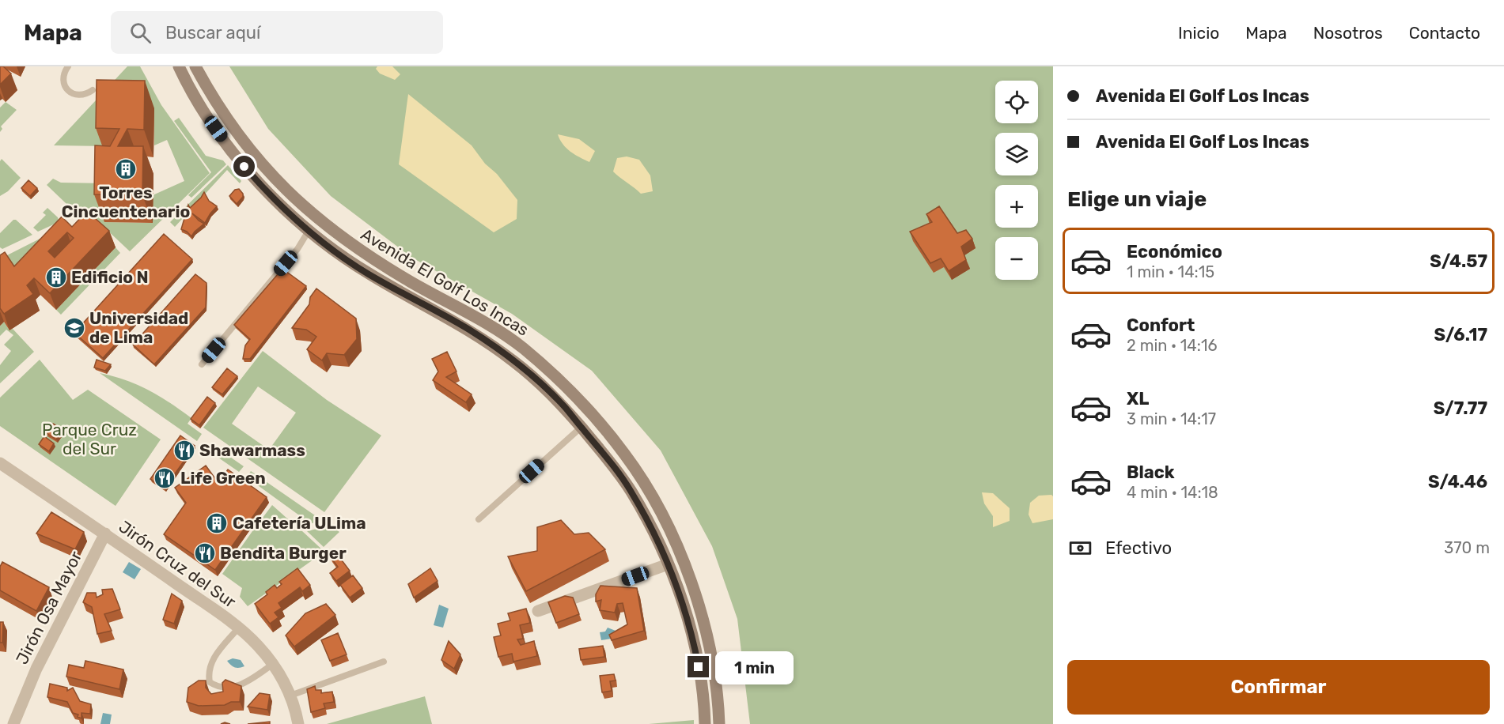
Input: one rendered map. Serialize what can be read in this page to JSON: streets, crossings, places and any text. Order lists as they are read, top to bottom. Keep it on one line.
{"streets":{"street":["Avenida El Golf Los Incas","Jirón Cruz del Sur","Jirón Osa Mayor"]},"crossings":[["Jirón Cruz del Sur","Jirón Osa Mayor"]],"parks":["Parque Cruz del Sur"],"places":{"building":["Torres Cincuentenario","Edificio N","Cafetería ULima"],"school or university":["Universidad de Lima"],"restaurant":["Shawarmass","Life Green","Bendita Burger"]},"page":{"header":"Mapa","search":"Buscar aquí","nav":["Inicio","Mapa","Nosotros","Contacto"],"banner":["Avenida El Golf Los Incas","Avenida El Golf Los Incas"],"map_buttons":["+","−"],"heading":"Elige un viaje","list":[{"name":"Económico","note":"1 min · 14:15","value":"S/4.57"},{"name":"Confort","note":"2 min · 14:16","value":"S/6.17"},{"name":"XL","note":"3 min · 14:17","value":"S/7.77"},{"name":"Black","note":"4 min · 14:18","value":"S/4.46"}],"pay":["Efectivo","370 m"],"buttons":"Confirmar","bubble":"1 min"}}
